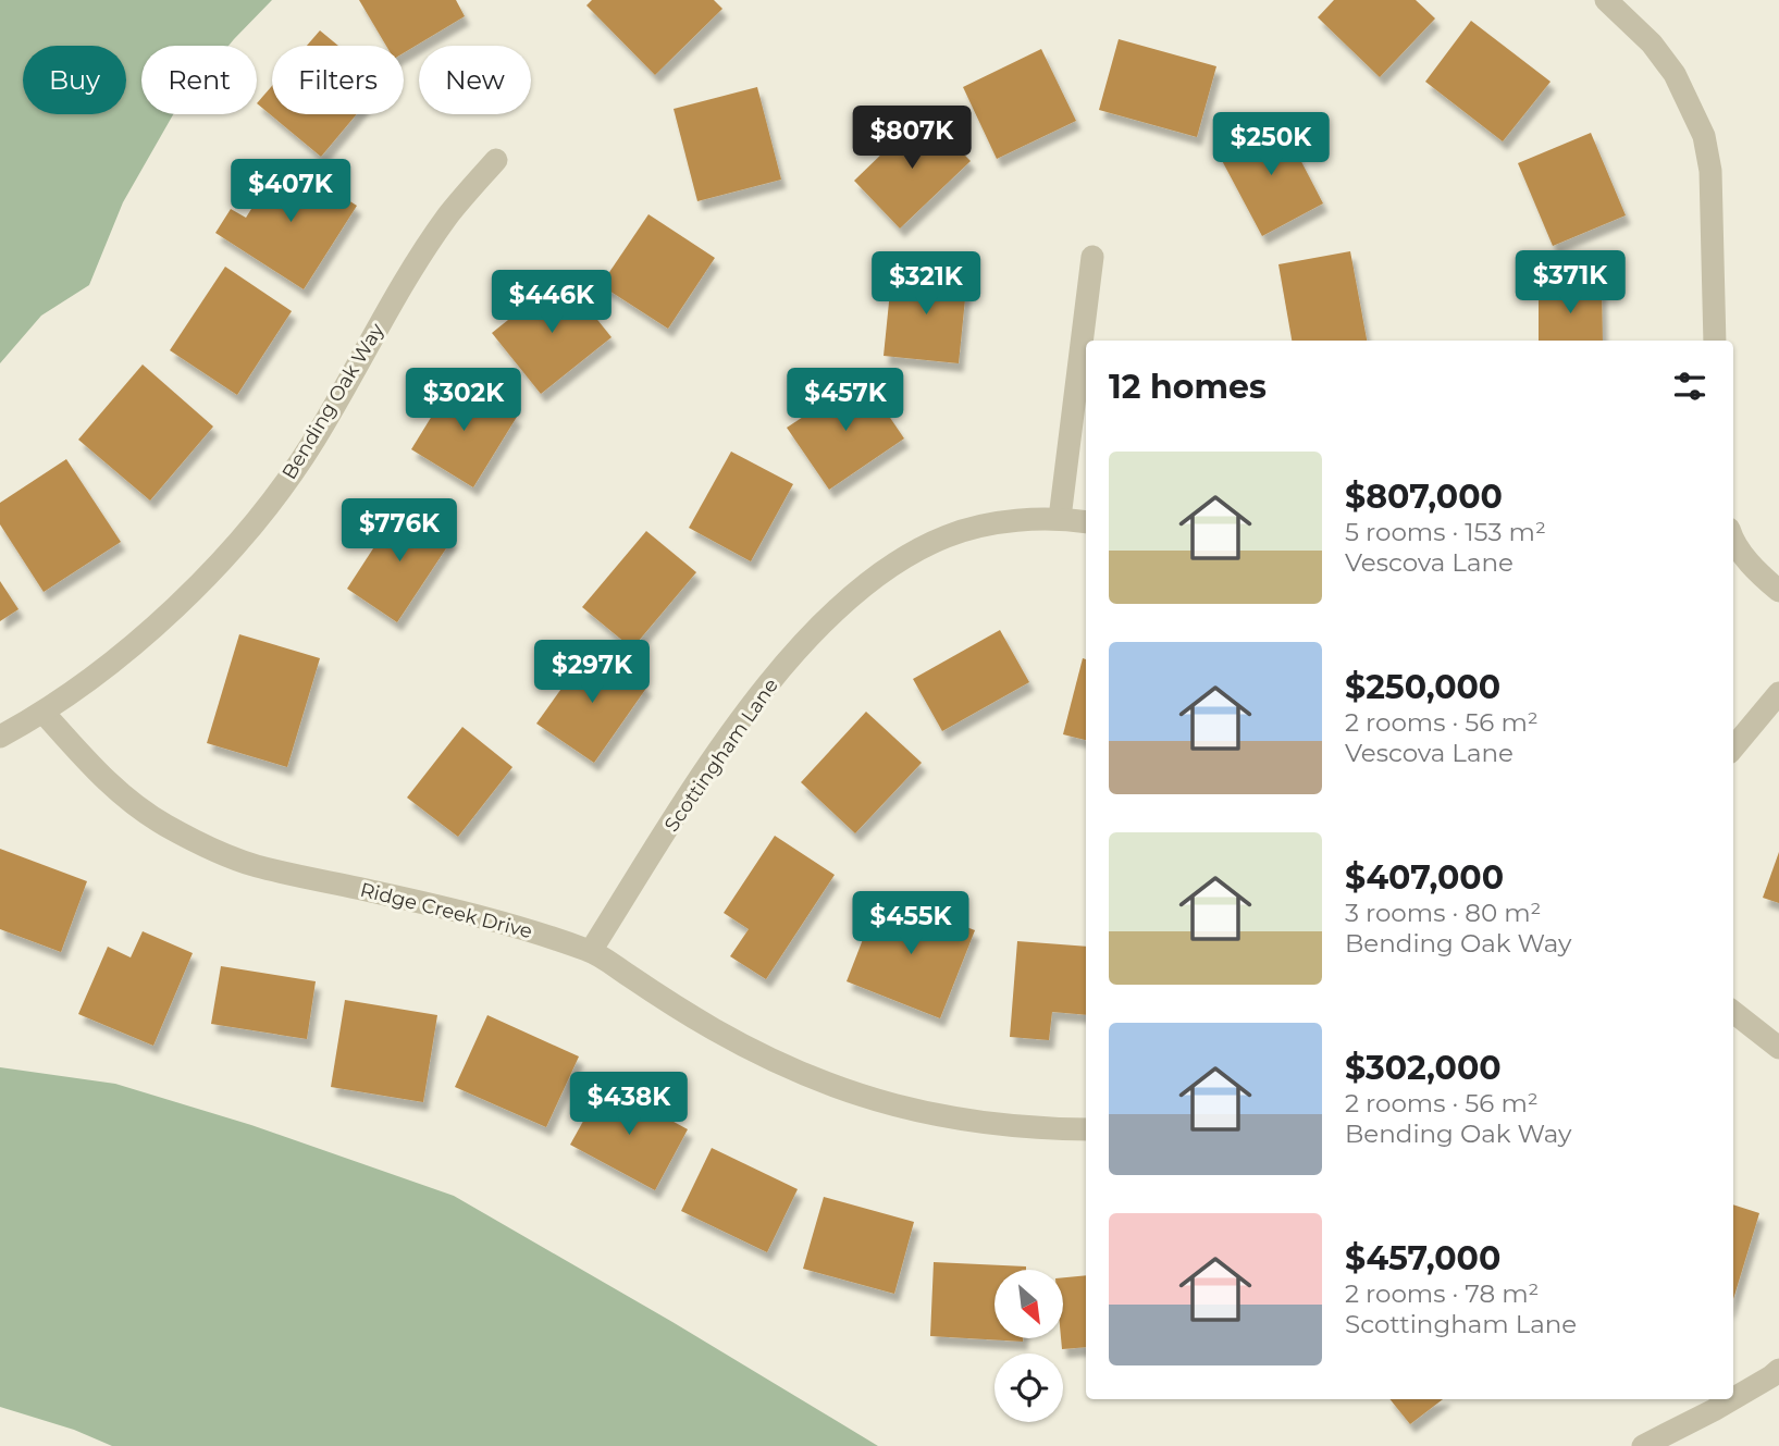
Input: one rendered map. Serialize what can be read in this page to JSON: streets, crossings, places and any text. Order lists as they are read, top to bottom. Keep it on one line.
{"streets":{"street":["Bending Oak Way","Scottingham Lane","Ridge Creek Drive"]},"crossings":[["Bending Oak Way","Ridge Creek Drive"],["Scottingham Lane","Ridge Creek Drive"]],"north":"bottom right","page":{"chip":["Buy","Rent","Filters","New"],"price":["$807K","$250K","$407K","$371K","$321K","$446K","$302K","$457K","$776K","$297K","$455K","$438K"],"heading":"12 homes","list":[{"name":"$807,000","note":"5 rooms · 153 m² · Vescova Lane"},{"name":"$250,000","note":"2 rooms · 56 m² · Vescova Lane"},{"name":"$407,000","note":"3 rooms · 80 m² · Bending Oak Way"},{"name":"$302,000","note":"2 rooms · 56 m² · Bending Oak Way"},{"name":"$457,000","note":"2 rooms · 78 m² · Scottingham Lane"}]}}
